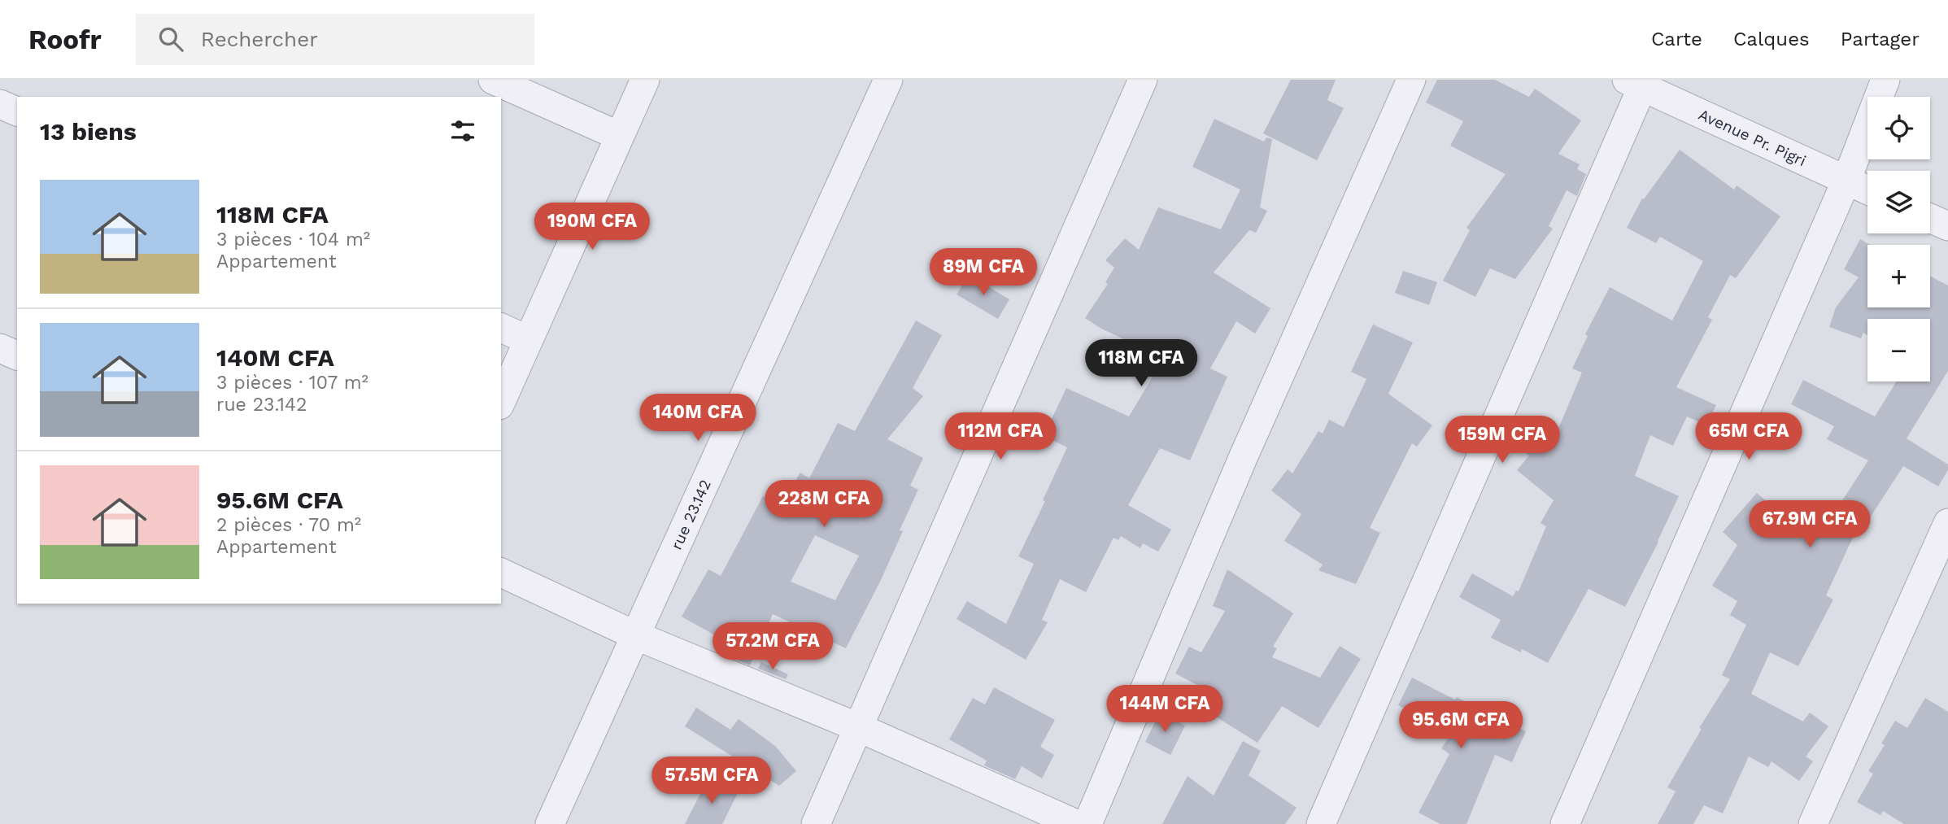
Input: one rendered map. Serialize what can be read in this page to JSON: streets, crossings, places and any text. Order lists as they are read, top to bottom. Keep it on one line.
{"streets":{"street":["Avenue Pr. Pigri","rue 23.142"]},"page":{"header":"Roofr","search":"Rechercher","nav":["Carte","Calques","Partager"],"map_buttons":["+","−"],"heading":"13 biens","list":[{"name":"118M CFA","note":"3 pièces · 104 m² · Appartement"},{"name":"140M CFA","note":"3 pièces · 107 m² · rue 23.142"},{"name":"95.6M CFA","note":"2 pièces · 70 m² · Appartement"}],"price":["190M CFA","89M CFA","118M CFA","140M CFA","112M CFA","65M CFA","159M CFA","228M CFA","67.9M CFA","57.2M CFA","144M CFA","95.6M CFA","57.5M CFA"]}}
